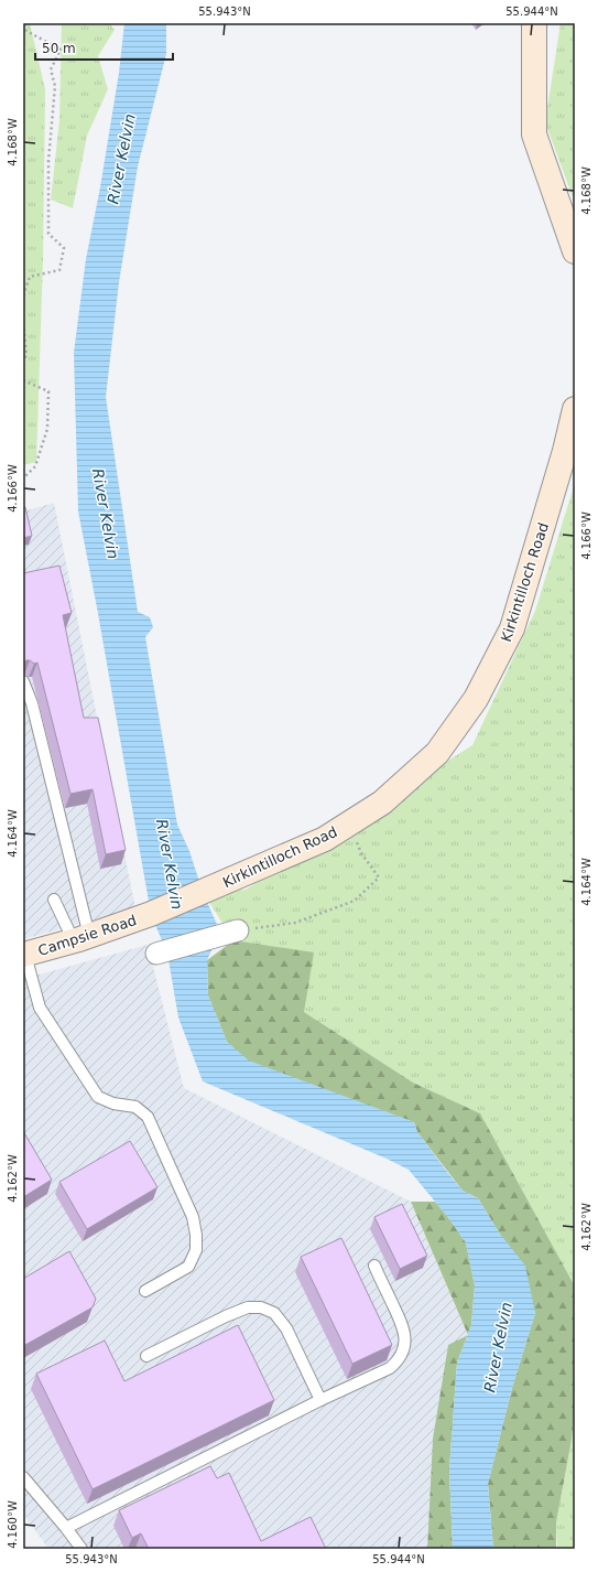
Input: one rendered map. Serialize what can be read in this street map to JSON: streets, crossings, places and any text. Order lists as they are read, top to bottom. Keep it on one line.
{"streets":{"street":["Kirkintilloch Road","Campsie Road"]},"crossings":[["Kirkintilloch Road","Campsie Road"]],"water":["River Kelvin"],"scale_bar":"50 m","coordinates":["55.943°N","55.944°N","4.168°W","4.166°W","4.164°W","4.162°W","4.160°W"]}
